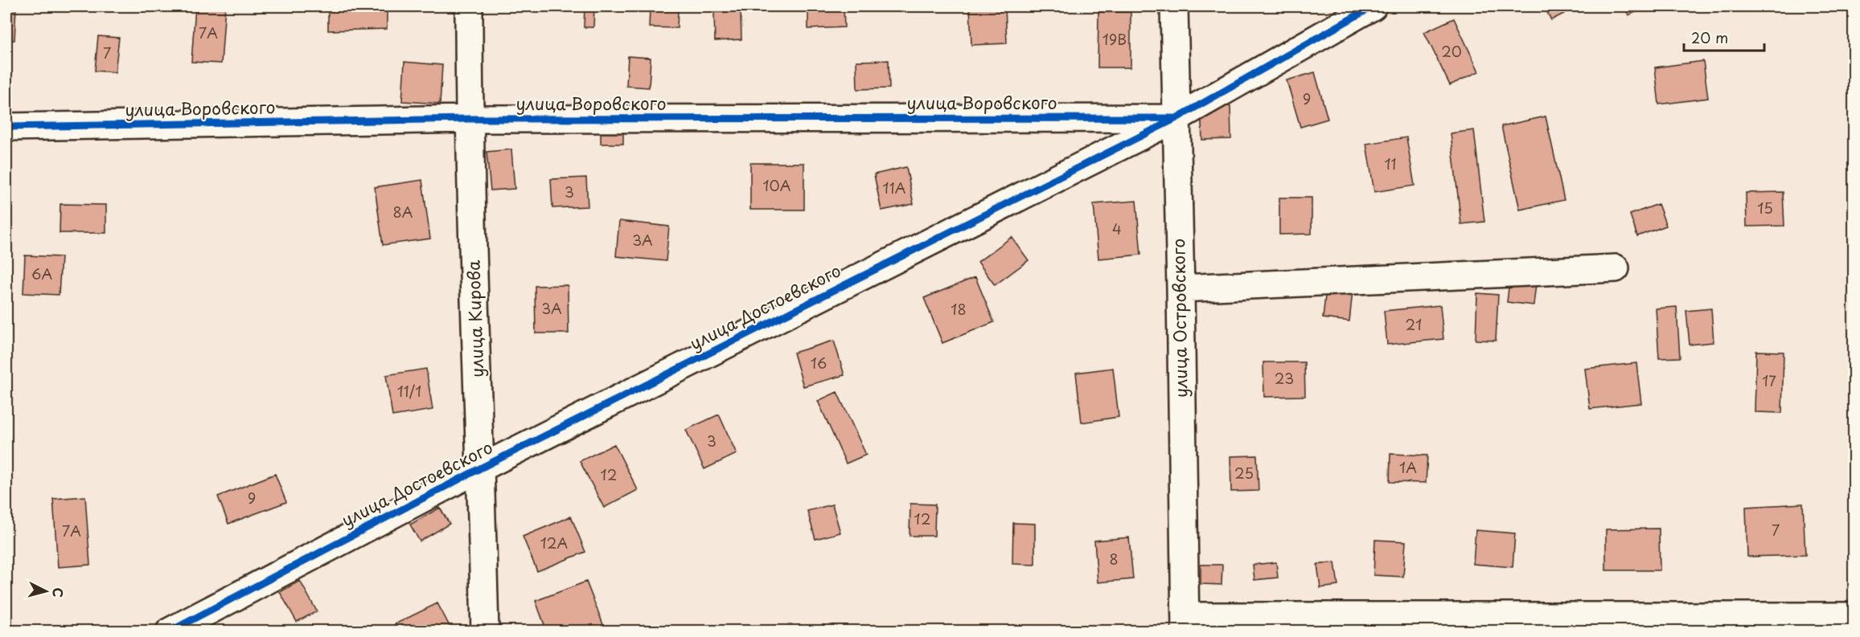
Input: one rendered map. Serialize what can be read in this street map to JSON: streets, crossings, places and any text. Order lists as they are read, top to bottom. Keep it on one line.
{"streets":{"street":["улица Воровского","улица Достоевского","улица Островского","улица Кирова"]},"crossings":[["улица Воровского","улица Достоевского"],["улица Воровского","улица Островского"],["улица Воровского","улица Кирова"],["улица Достоевского","улица Островского"],["улица Достоевского","улица Кирова"]],"house_numbers":["7А","19В","20","7","9","11","10А","11А","3","15","8А","4","3А","6А","3А","18","21","16","23","17","11/1","3","1А","25","12","9","12","7","7А","12А","8"],"scale_bar":"20 m","north":"right"}
